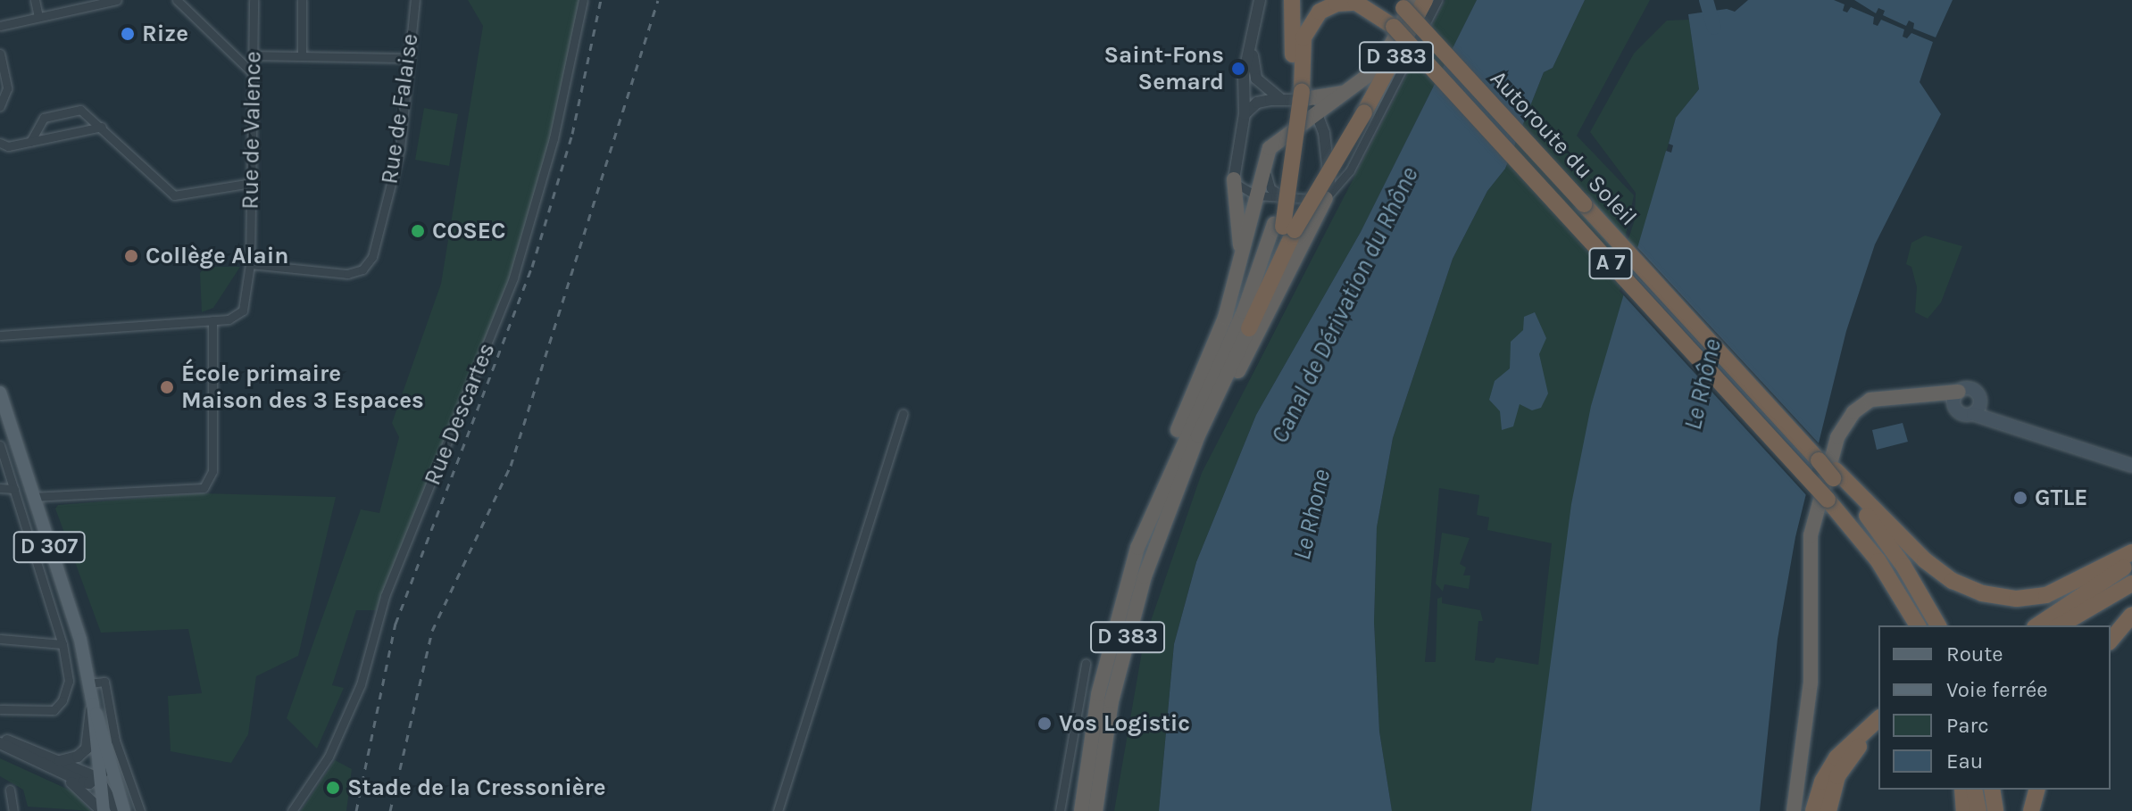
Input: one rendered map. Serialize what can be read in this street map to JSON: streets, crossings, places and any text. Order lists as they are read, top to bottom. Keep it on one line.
{"streets":{"highway":["D 383","Autoroute du Soleil","A 7"],"main road":["D 307"],"street":["Rue de Falaise","Rue de Valence","Rue Descartes"]},"crossings":[["Rue de Falaise","Rue de Valence"]],"water":["Canal de Dérivation du Rhône","Le Rhône","Le Rhone"],"places":["Rize","Saint-Fons Semard","COSEC","Collège Alain","École primaire Maison des 3 Espaces","GTLE","Vos Logistic","Stade de la Cressonière"],"legend":["Route","Voie ferrée","Parc","Eau"]}
